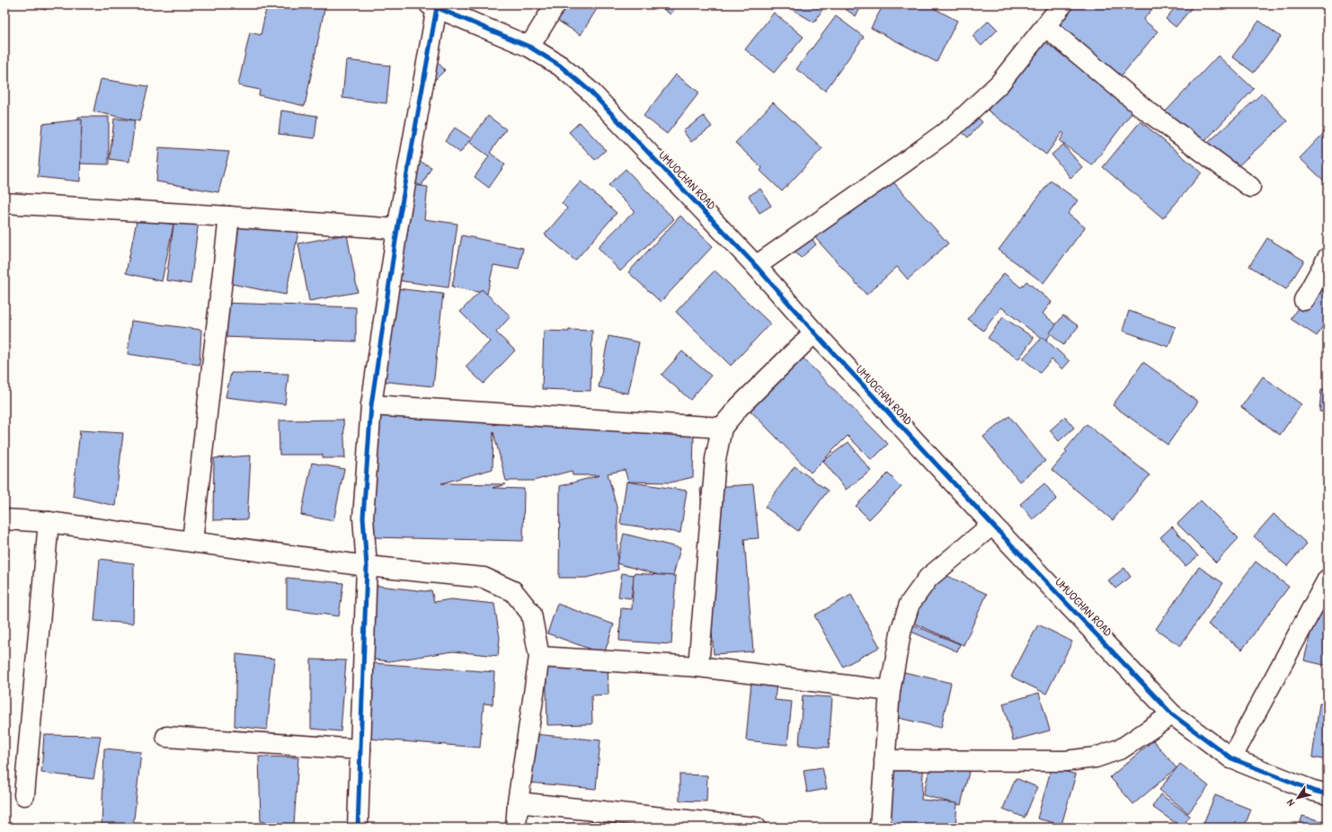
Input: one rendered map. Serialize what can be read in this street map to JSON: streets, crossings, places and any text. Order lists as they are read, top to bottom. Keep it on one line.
{"streets":{"street":["UMUOCHAN ROAD"]},"north":"bottom left"}
